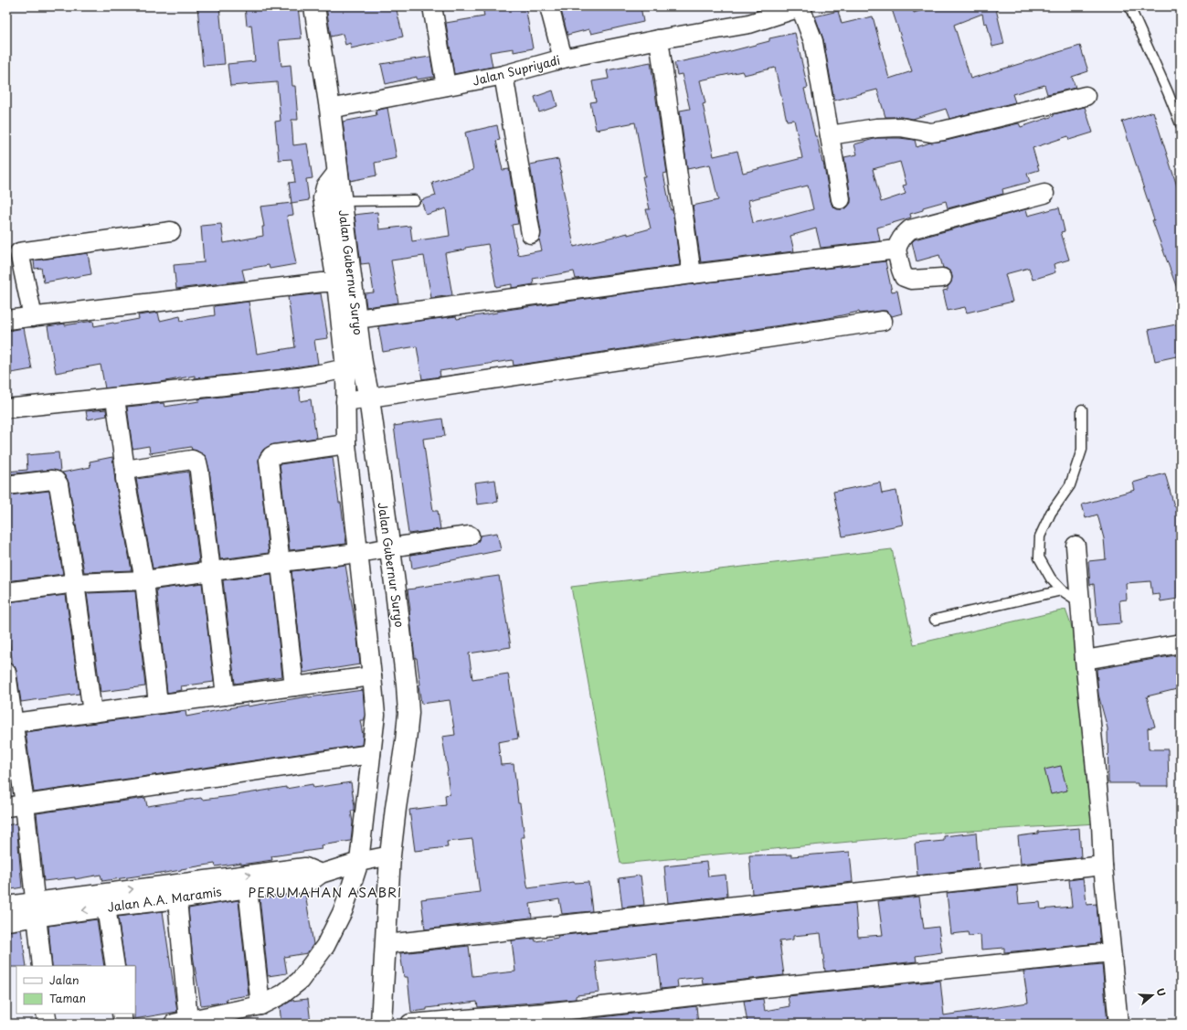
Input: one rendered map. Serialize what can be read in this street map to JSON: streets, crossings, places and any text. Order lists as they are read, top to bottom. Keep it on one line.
{"streets":{"main road":["Jalan Gubernur Suryo"],"street":["Jalan Supriyadi","Jalan A.A. Maramis"]},"crossings":[["Jalan Supriyadi","Jalan Gubernur Suryo"],["Jalan Gubernur Suryo","Jalan A.A. Maramis"]],"districts":["PERUMAHAN ASABRI"],"legend":["Jalan","Taman"],"north":"right"}
